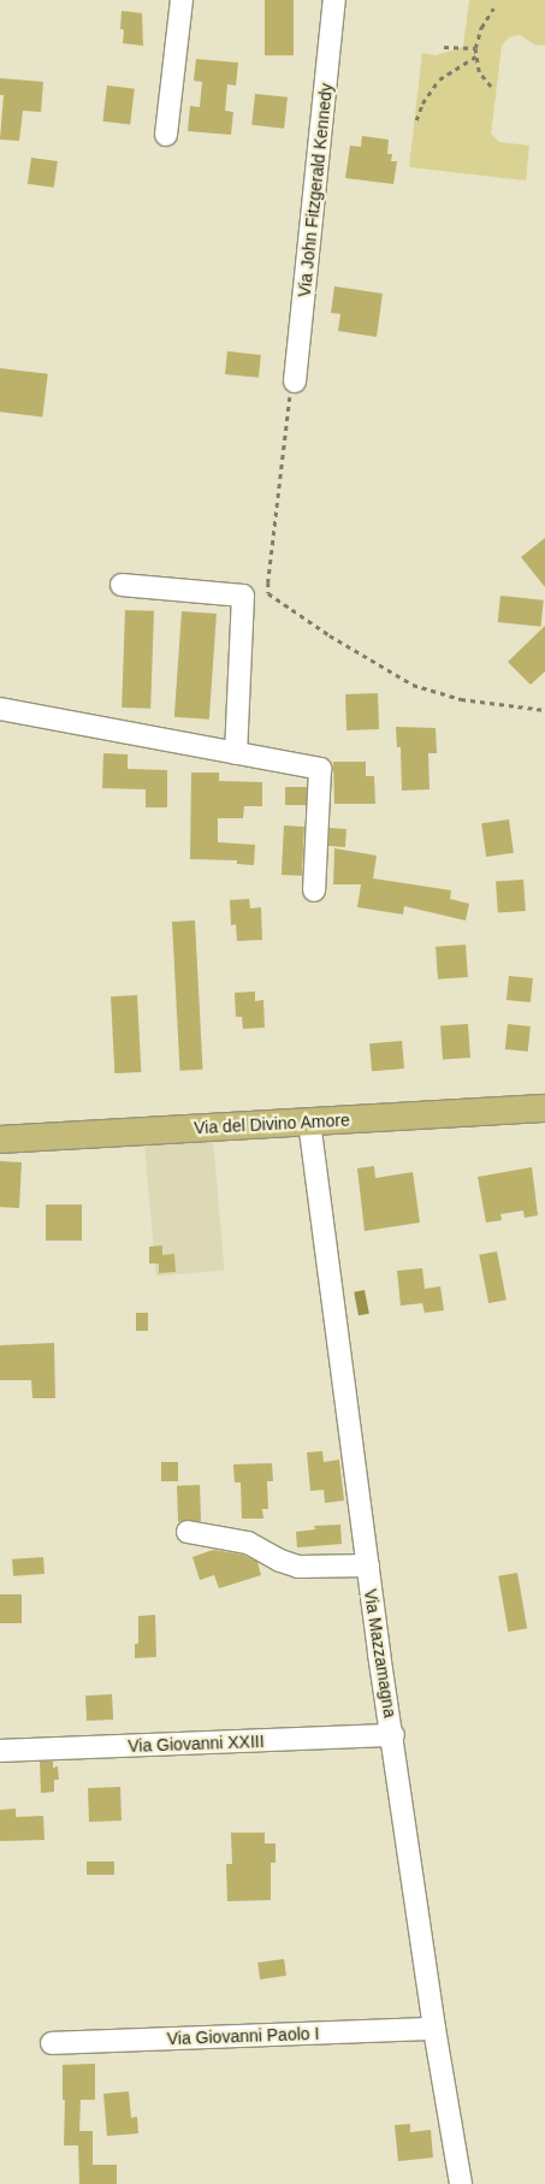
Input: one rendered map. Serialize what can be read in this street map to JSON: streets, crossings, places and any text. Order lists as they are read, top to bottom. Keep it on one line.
{"streets":{"main road":["Via del Divino Amore"],"street":["Via John Fitzgerald Kennedy","Via Mazzamagna","Via Giovanni XXIII","Via Giovanni Paolo I"]},"crossings":[["Via del Divino Amore","Via Mazzamagna"],["Via Mazzamagna","Via Giovanni XXIII"],["Via Mazzamagna","Via Giovanni Paolo I"]]}
